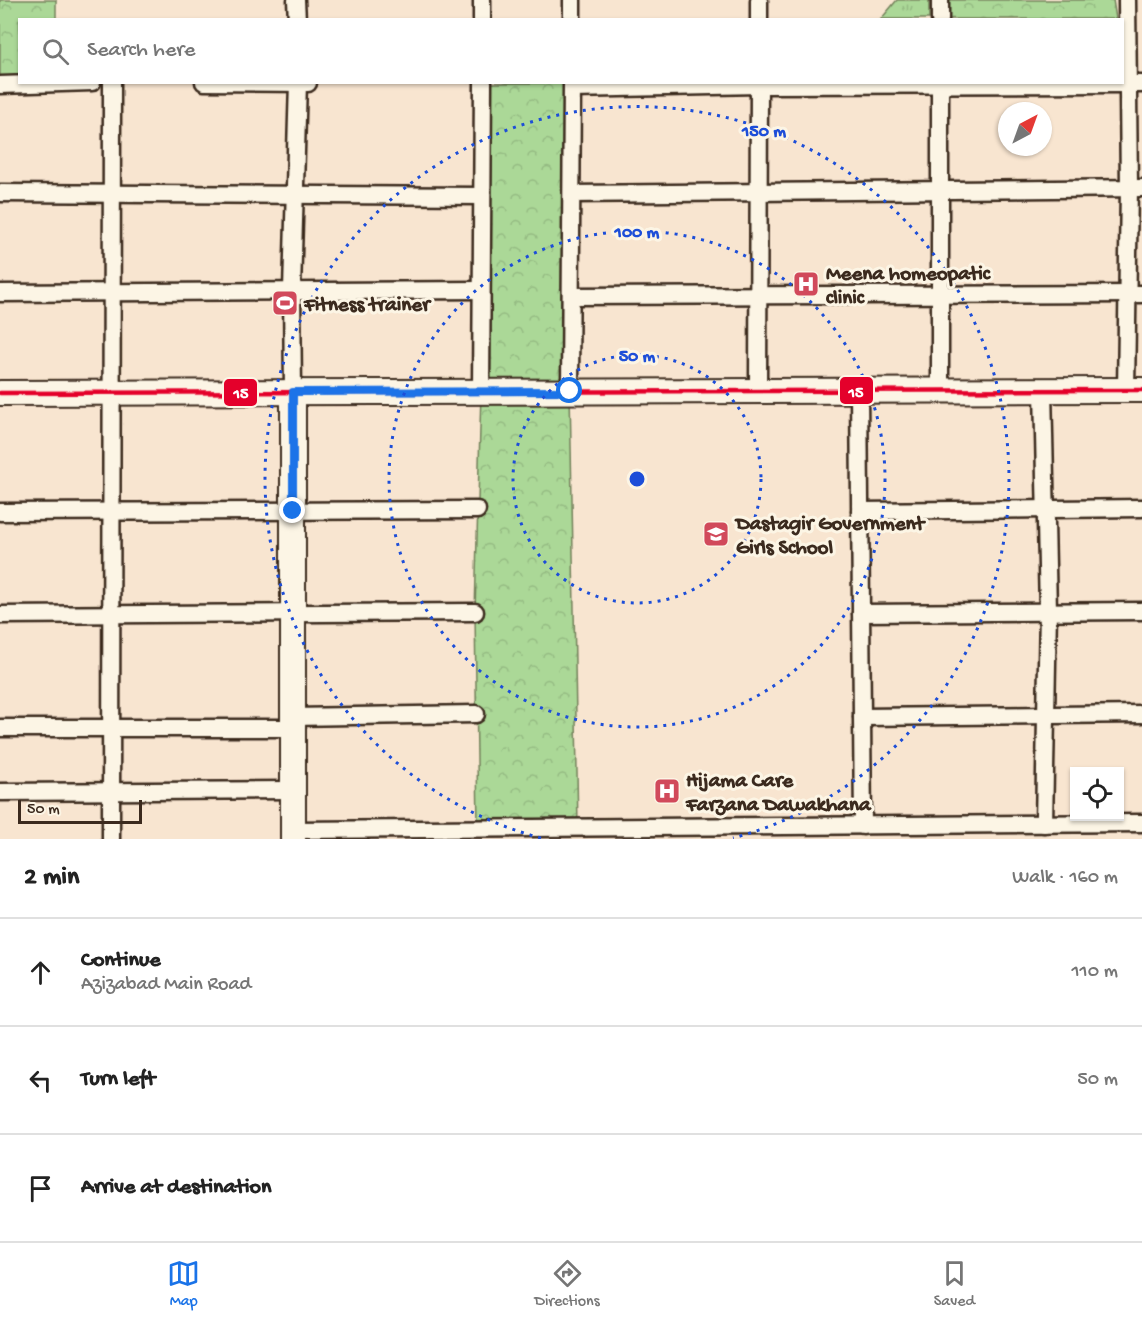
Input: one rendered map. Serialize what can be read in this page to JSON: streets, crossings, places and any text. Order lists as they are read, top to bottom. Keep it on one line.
{"places":{"hospital":["Meena homeopatic clinic","Hijama Care Farzana Dawakhana"],"sports":["Fitness trainer"],"school or university":["Dastagir Government Girls School"]},"lines":["transit line 15"],"scale_bar":"50 m","north":"top right","page":{"search":"Search here","scale":"50 m","heading":["2 min","Walk · 160 m"],"list":[["Continue","Azizabad Main Road","110 m"],["Turn left","50 m"],"Arrive at destination"],"nav":["Map","Directions","Saved"]},"rings":["150 m","100 m","50 m"]}
